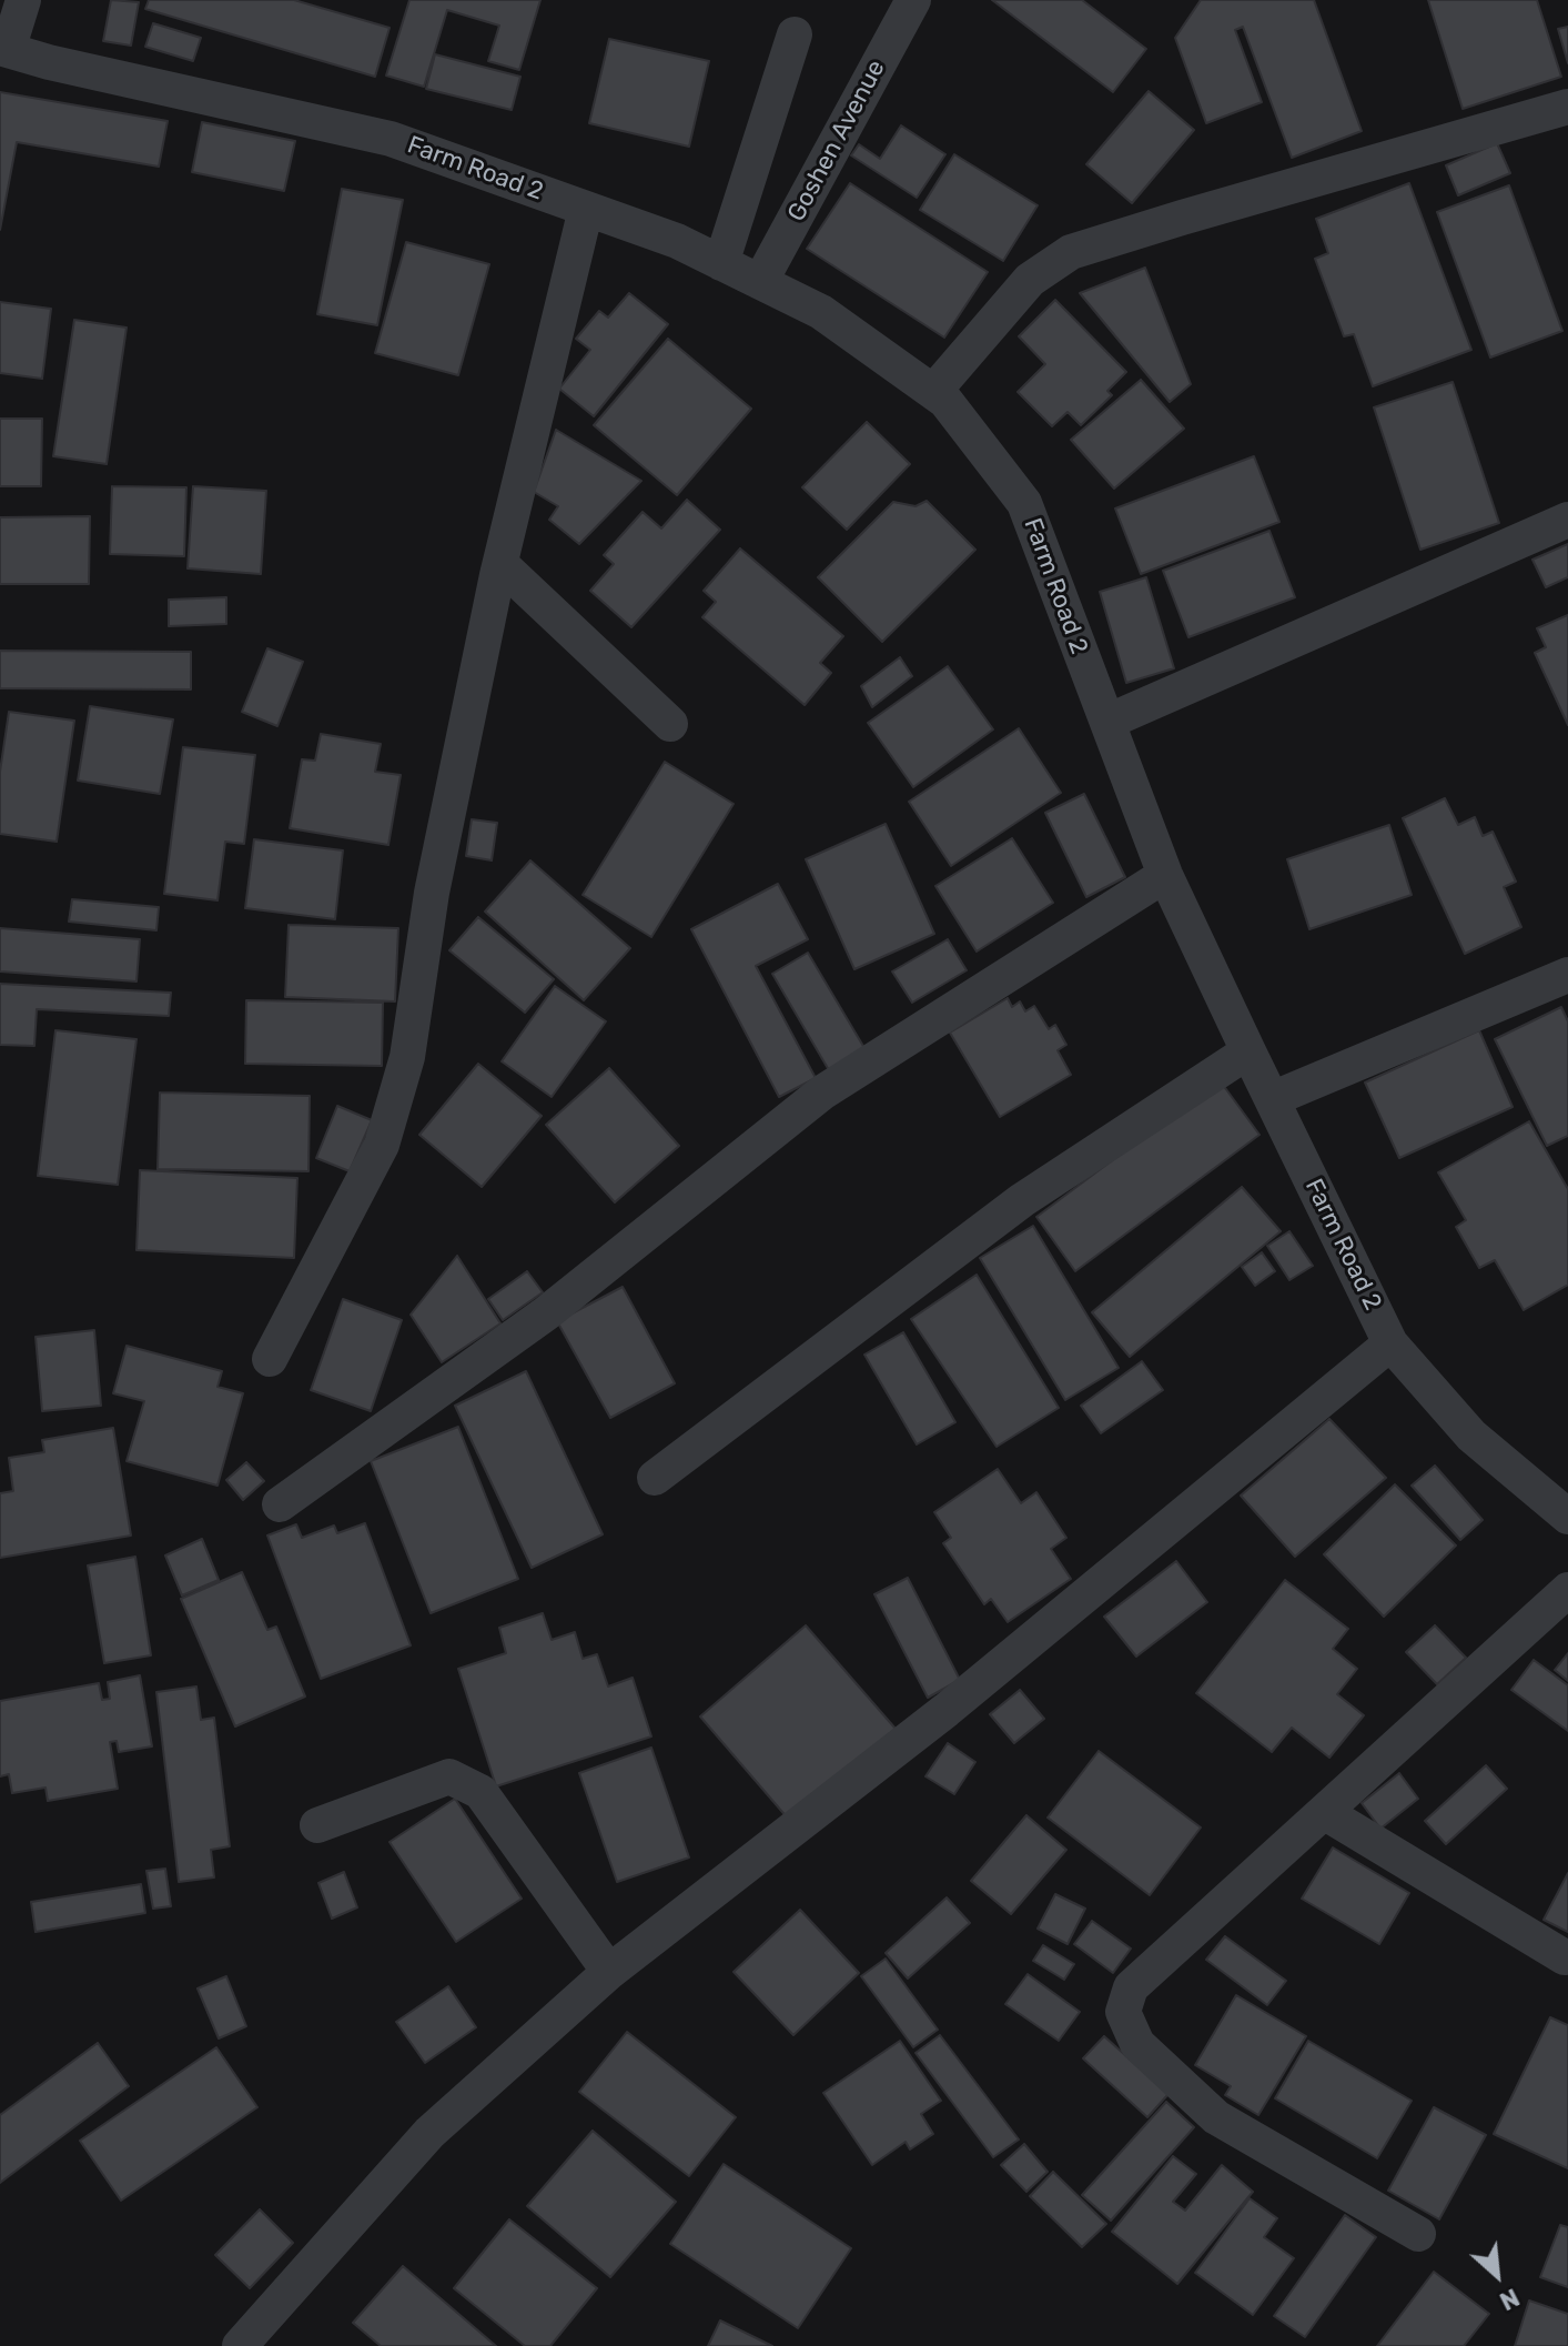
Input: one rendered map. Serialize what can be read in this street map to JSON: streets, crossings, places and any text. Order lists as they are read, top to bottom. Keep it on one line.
{"streets":{"street":["Goshen Avenue","Farm Road 2"]},"crossings":[["Goshen Avenue","Farm Road 2"]],"north":"bottom right"}
